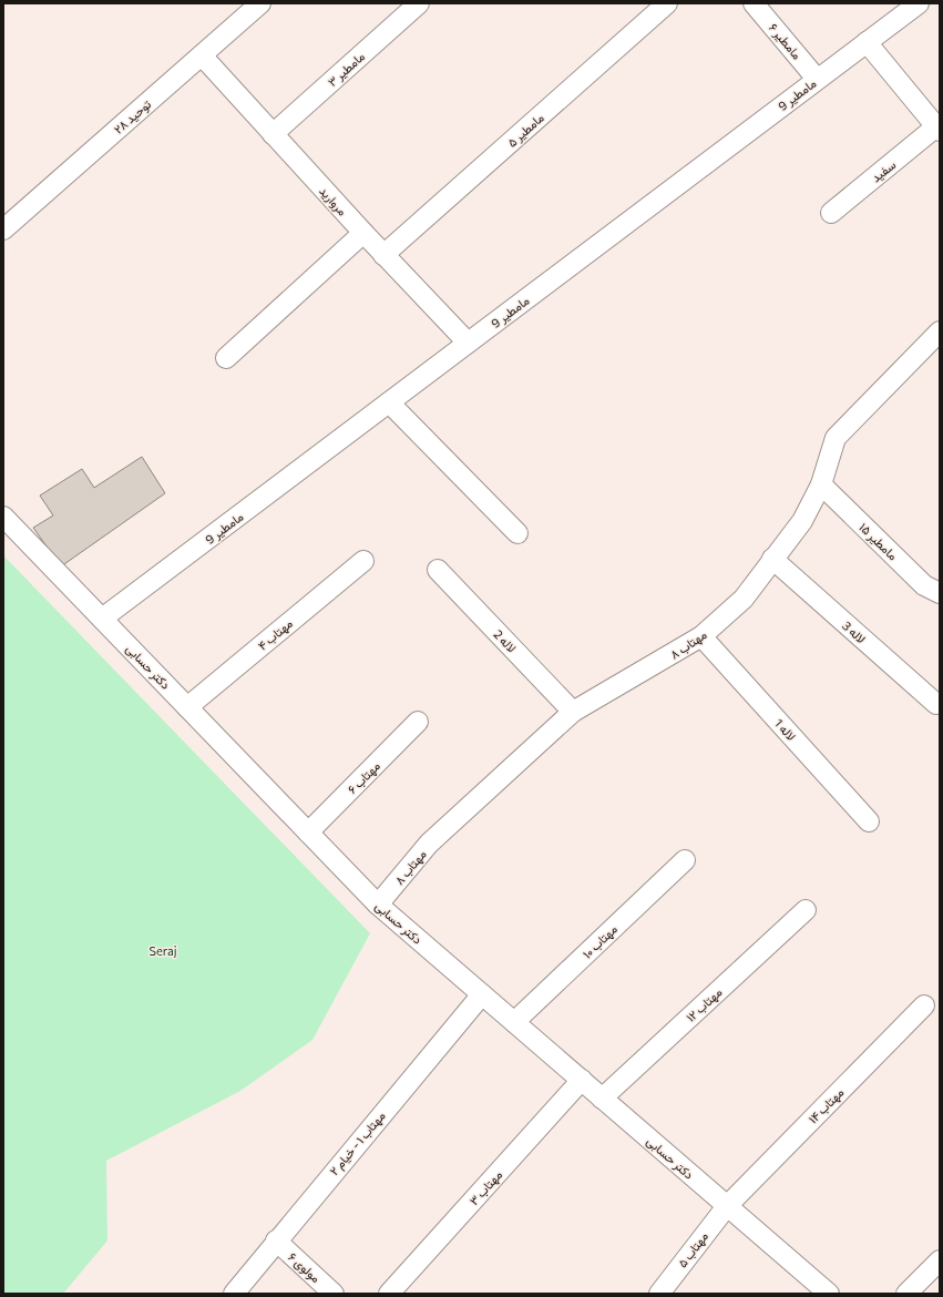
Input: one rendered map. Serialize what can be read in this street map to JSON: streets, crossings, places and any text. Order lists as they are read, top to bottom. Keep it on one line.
{"streets":{"street":["مامطیر ۶","مامطیر ۳","مامطیر 9","توحید ۲۸","مامطیر ۵","سفید","مروارید","مامطیر ۱۵","لاله 3","مهتاب ۴","لاله 2","مهتاب ۸","دکتر حسابی","لاله 1","مهتاب ۶","مهتاب ۱۰","مهتاب ۱۲","مهتاب ۱۴","مهتاب ۱ - خیام ۲","مهتاب ۳","مهتاب ۵","مولوی ۶"]},"crossings":[["مامطیر ۶","مامطیر 9"],["مامطیر ۳","مروارید"],["مامطیر 9","مروارید"],["مامطیر 9","دکتر حسابی"],["توحید ۲۸","مروارید"],["مامطیر ۵","مروارید"],["مامطیر ۱۵","مهتاب ۸"],["لاله 3","مهتاب ۸"],["مهتاب ۴","دکتر حسابی"],["لاله 2","مهتاب ۸"],["مهتاب ۸","دکتر حسابی"],["مهتاب ۸","لاله 1"],["دکتر حسابی","مهتاب ۶"],["دکتر حسابی","مهتاب ۱۰"],["دکتر حسابی","مهتاب ۱۲"],["دکتر حسابی","مهتاب ۱۴"],["دکتر حسابی","مهتاب ۱ - خیام ۲"],["دکتر حسابی","مهتاب ۳"],["دکتر حسابی","مهتاب ۵"],["مهتاب ۱۴","مهتاب ۵"],["مهتاب ۱ - خیام ۲","مولوی ۶"]],"parks":["Seraj"]}
